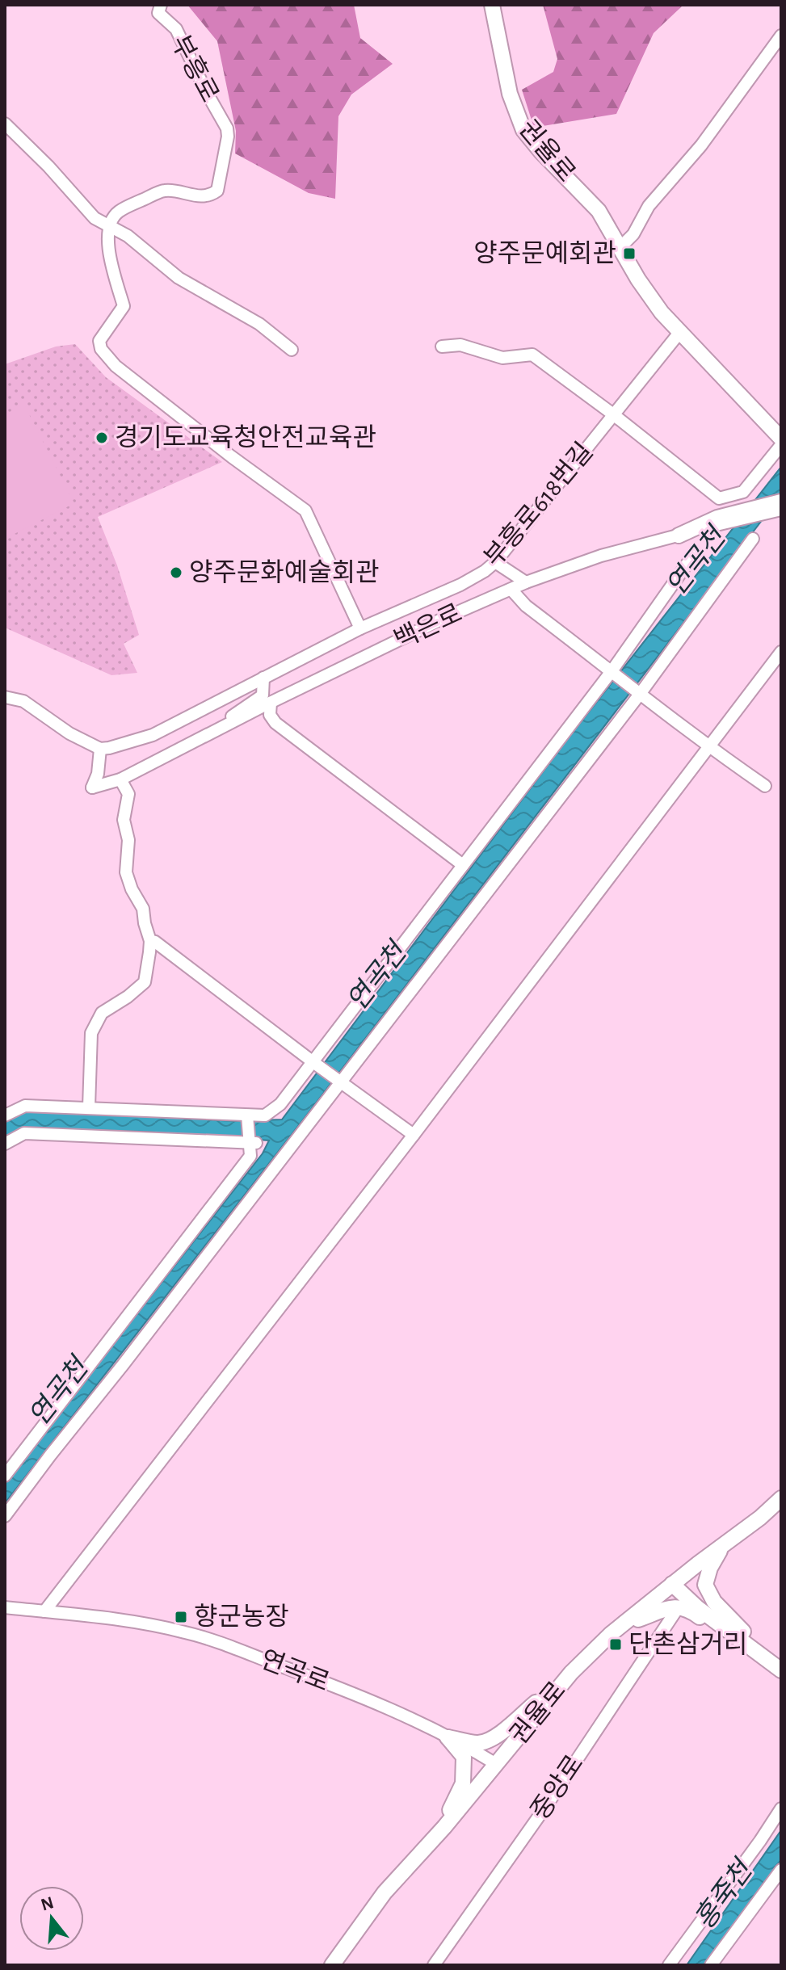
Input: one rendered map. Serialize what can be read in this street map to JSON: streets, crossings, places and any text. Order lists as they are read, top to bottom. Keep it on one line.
{"streets":{"main road":["권율로"],"street":["부흥로","부흥로618번길","백은로","연곡로","중앙로"]},"crossings":[["권율로","부흥로618번길"],["권율로","연곡로"],["부흥로618번길","백은로"]],"water":["연곡천","홍죽천"],"places":{"transit":["양주문예회관","향군농장","단촌삼거리"],"other":["경기도교육청안전교육관","양주문화예술회관"]},"north":"top"}
